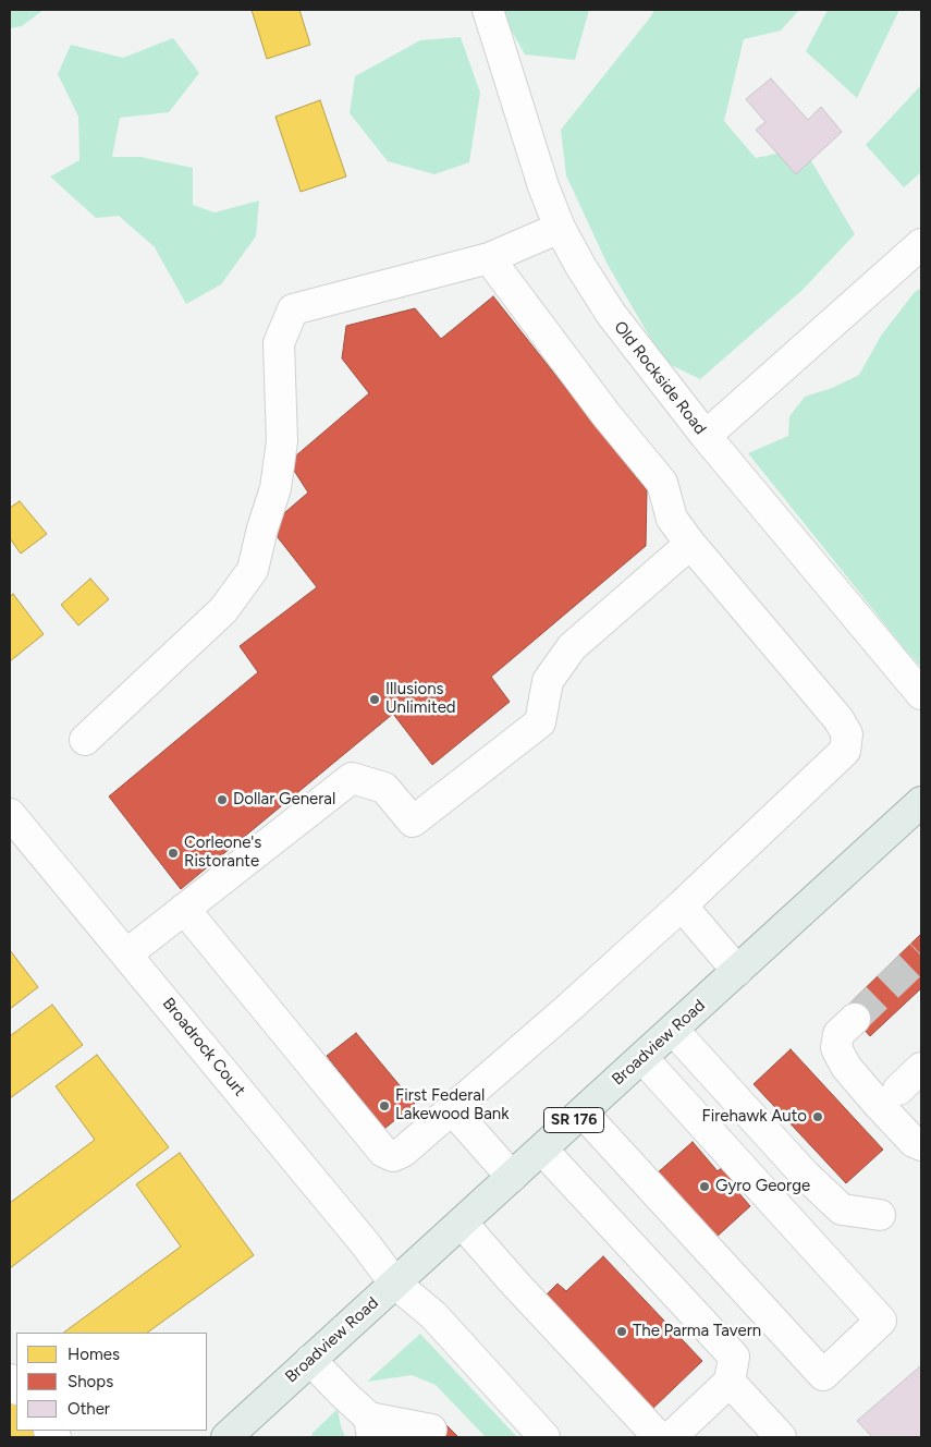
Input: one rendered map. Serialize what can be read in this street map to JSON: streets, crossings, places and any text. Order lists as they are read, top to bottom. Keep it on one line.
{"streets":{"main road":["Broadview Road","SR 176"],"street":["Old Rockside Road","Broadrock Court"]},"crossings":[["Broadview Road","Broadrock Court"]],"places":["Illusions Unlimited","Dollar General","Corleone's Ristorante","First Federal Lakewood Bank","Firehawk Auto","Gyro George","The Parma Tavern"],"legend":["Homes","Shops","Other"]}
